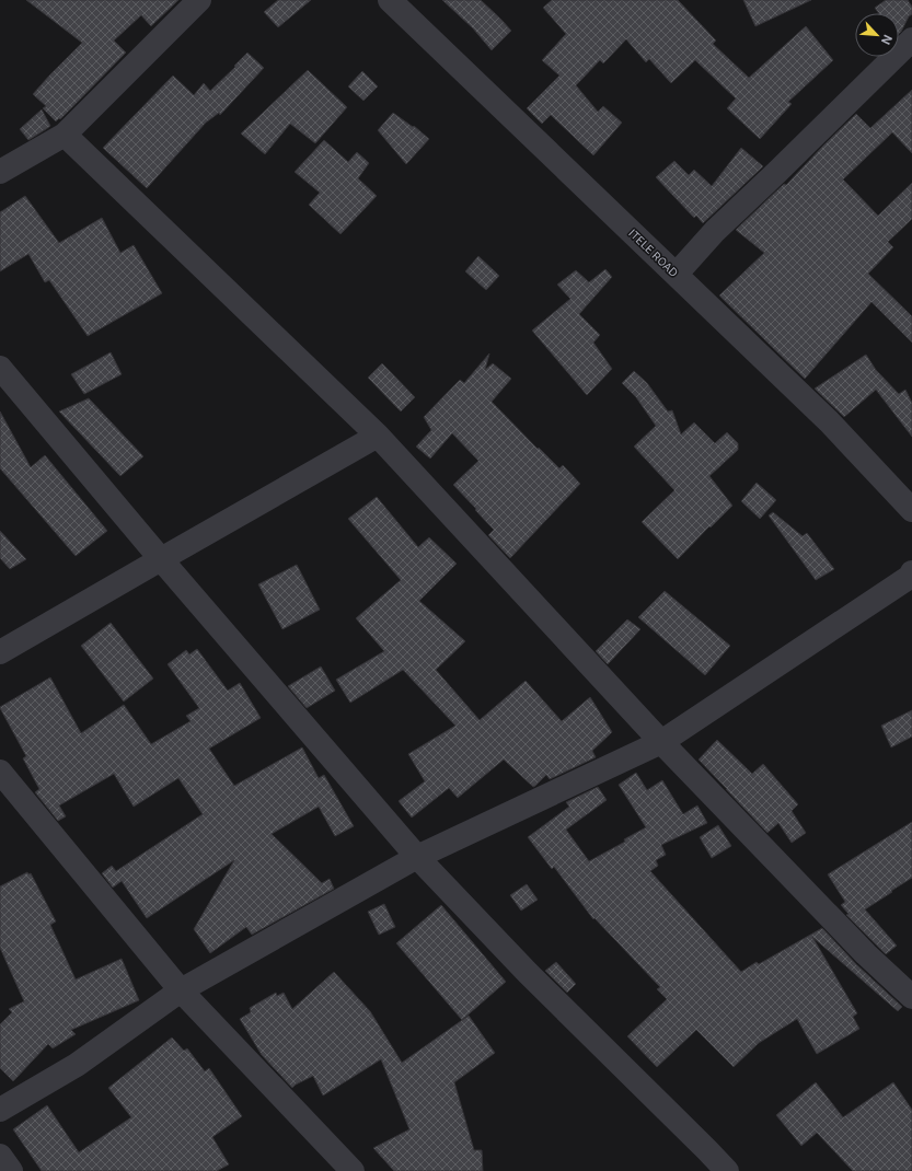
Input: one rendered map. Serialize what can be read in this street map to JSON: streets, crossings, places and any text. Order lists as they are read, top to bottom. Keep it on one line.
{"streets":{"street":["ITELE ROAD"]},"north":"bottom right"}
